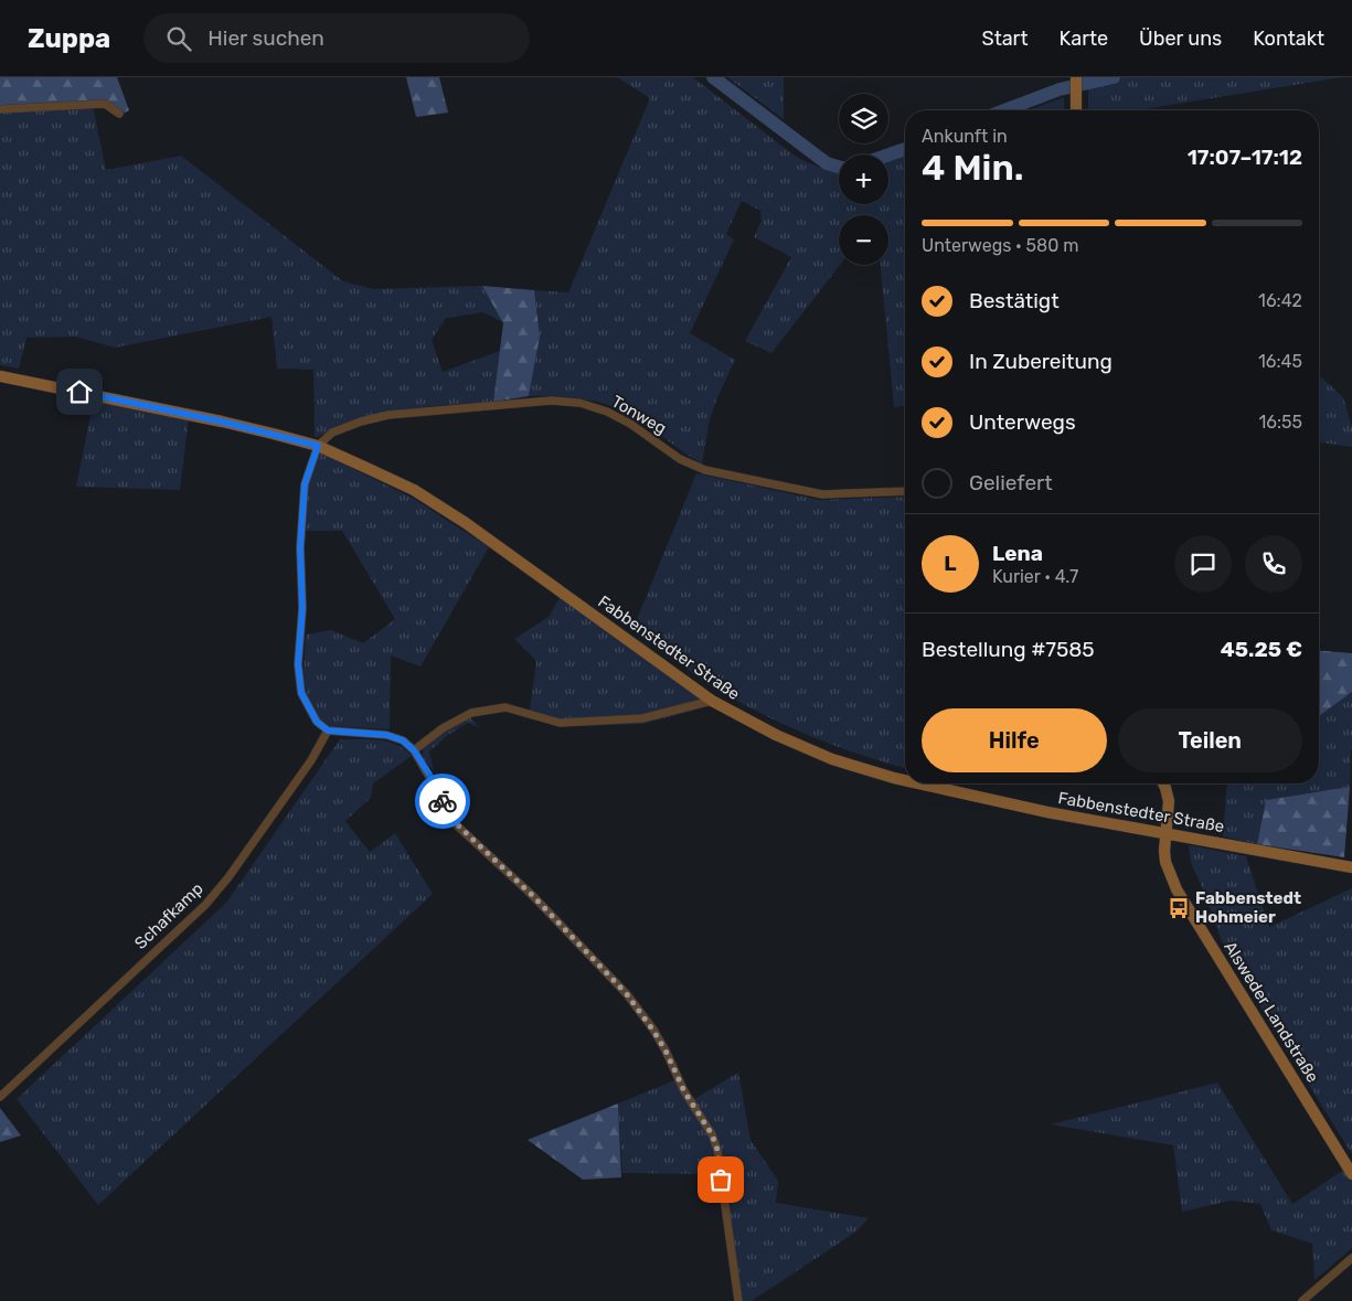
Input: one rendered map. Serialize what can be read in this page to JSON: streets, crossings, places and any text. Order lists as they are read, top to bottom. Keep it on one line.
{"streets":{"street":["Tonweg","Fabbenstedter Straße","Schafkamp","Alsweder Landstraße"]},"crossings":[["Tonweg","Fabbenstedter Straße"],["Fabbenstedter Straße","Alsweder Landstraße"]],"places":{"bus stop":["Fabbenstedt Hohmeier"]},"page":{"header":"Zuppa","search":"Hier suchen","nav":["Start","Karte","Über uns","Kontakt"],"map_buttons":["+","−"],"heading":["4 Min.","Ankunft in","17:07–17:12"],"panel":["Lena","Kurier · 4.7","Bestellung #7585","45.25 €"],"bar":"Unterwegs · 580 m","list":[["Bestätigt","16:42"],["In Zubereitung","16:45"],["Unterwegs","16:55"],"Geliefert"],"round":"L","buttons":["Hilfe","Teilen"]}}
